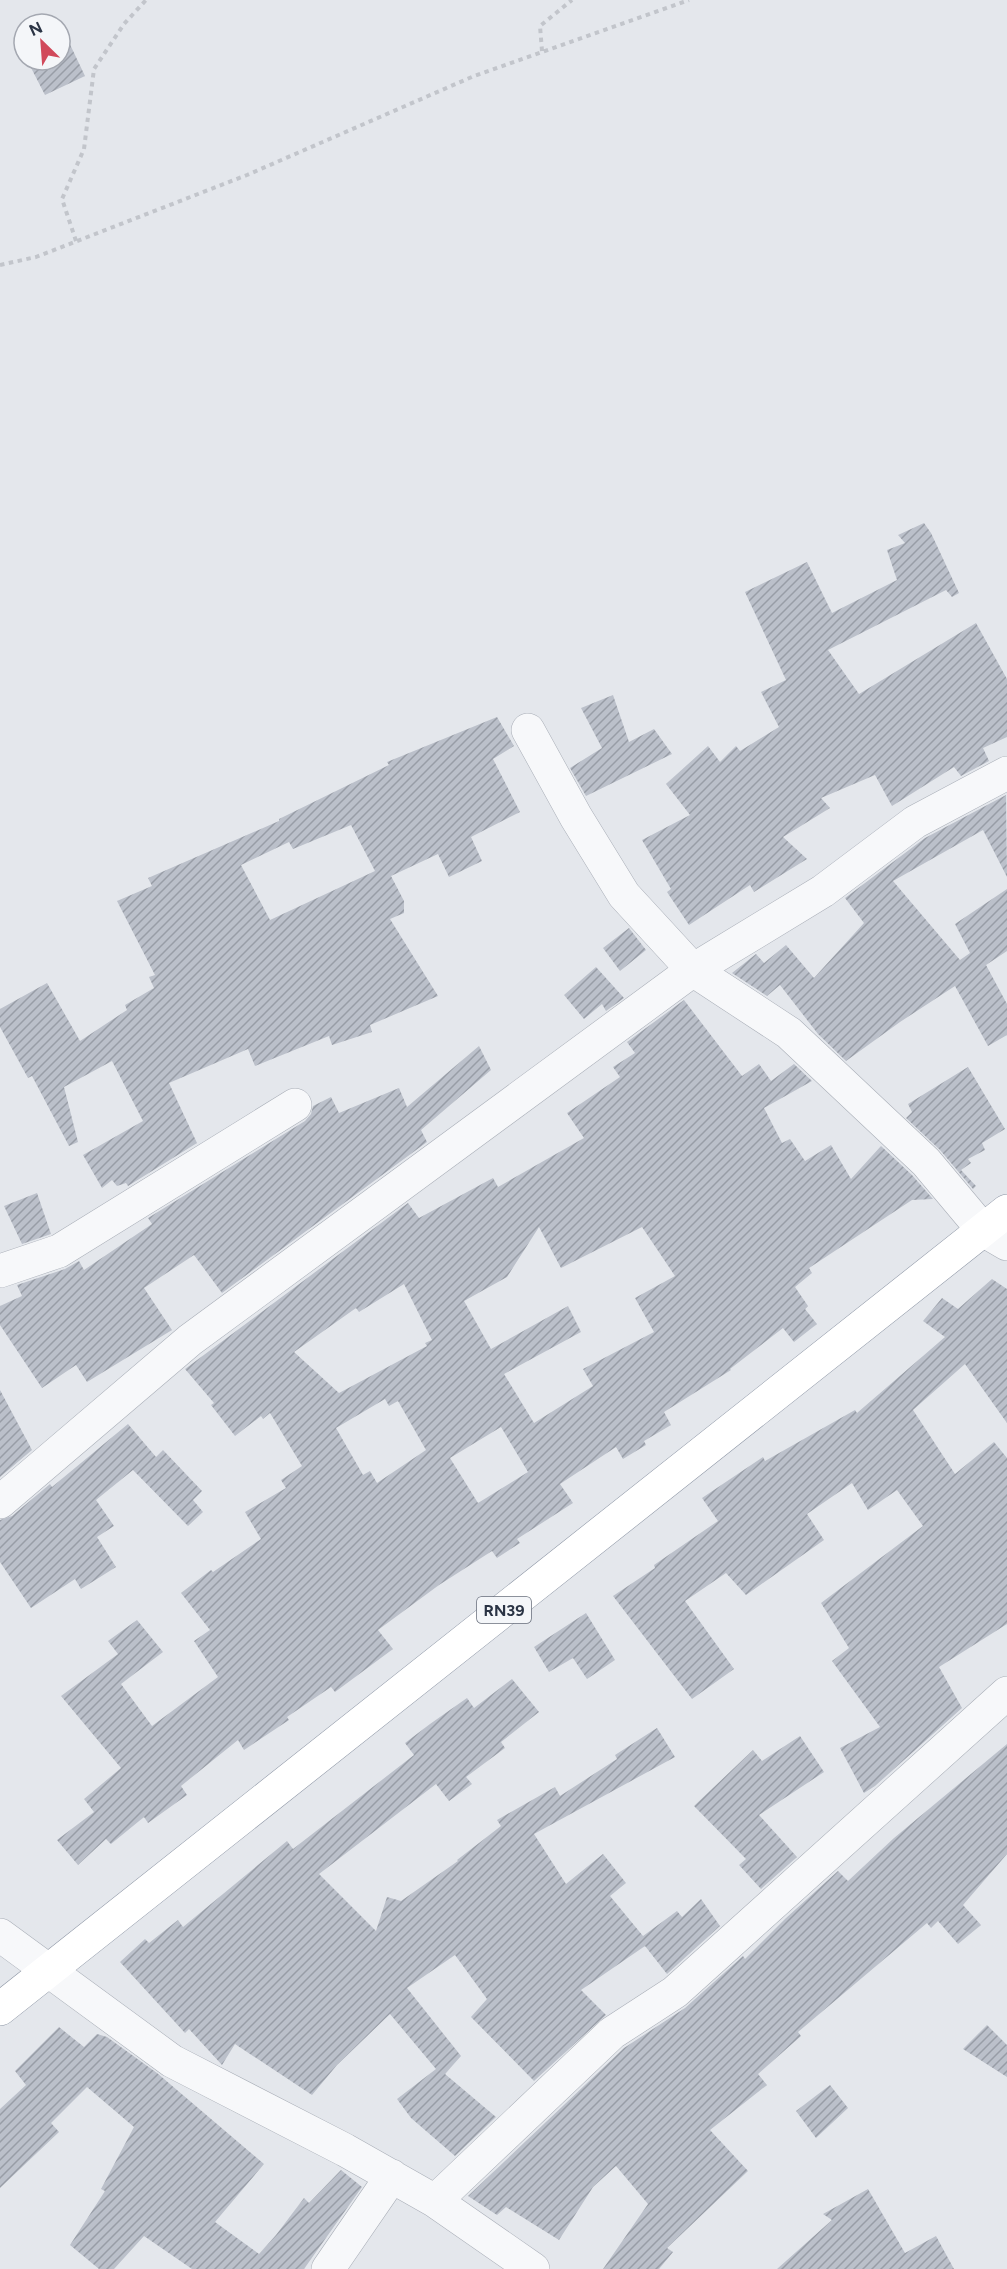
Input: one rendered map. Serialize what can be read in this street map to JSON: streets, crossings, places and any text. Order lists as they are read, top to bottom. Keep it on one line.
{"streets":{"highway":["RN39"]},"north":"top left"}
